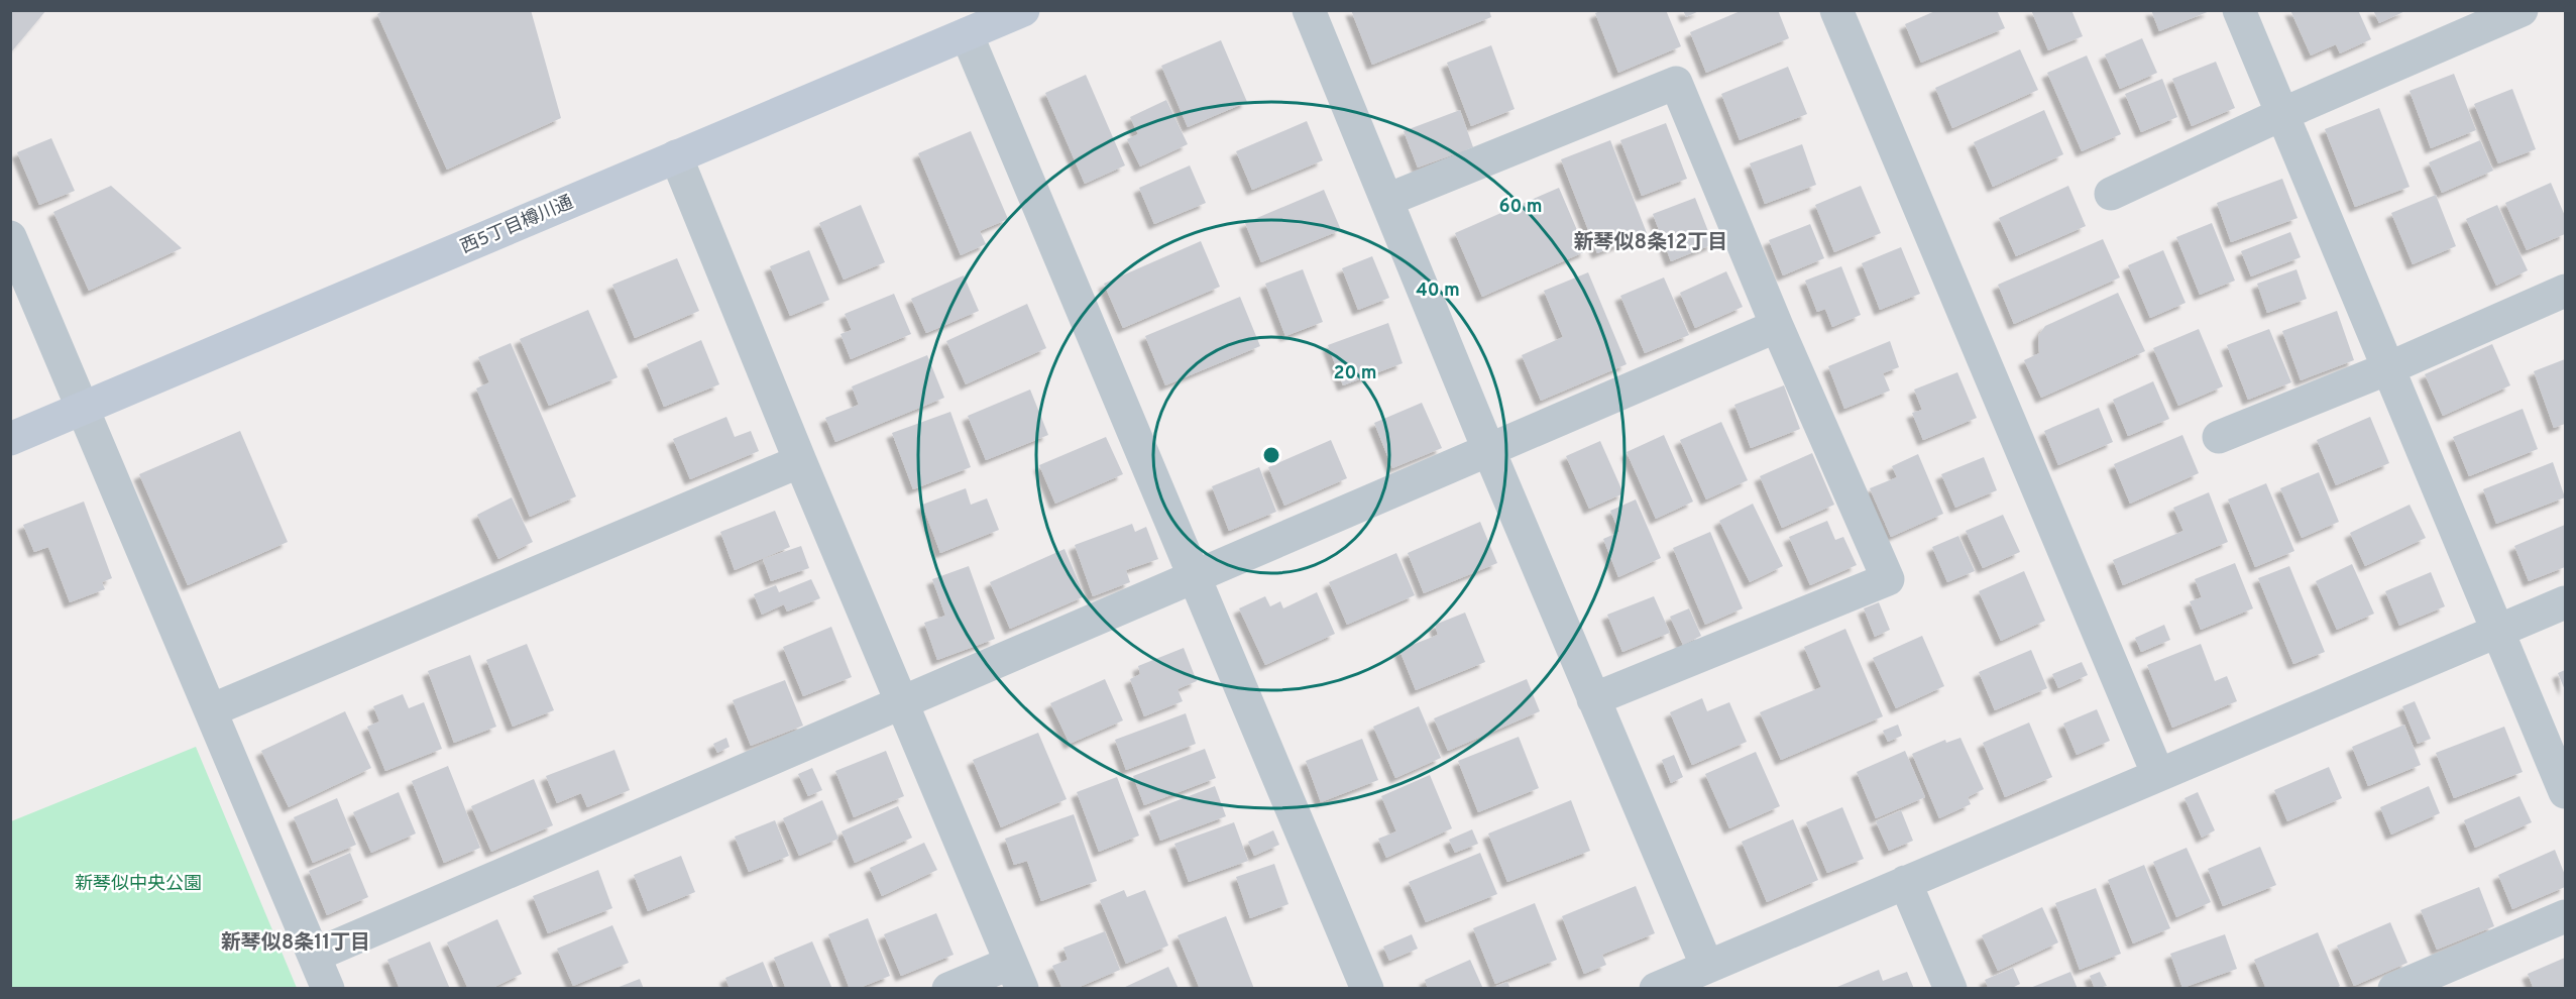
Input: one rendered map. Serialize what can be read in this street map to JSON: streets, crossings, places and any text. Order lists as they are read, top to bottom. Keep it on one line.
{"streets":{"main road":["西5丁目樽川通"]},"districts":["新琴似8条12丁目","新琴似8条11丁目"],"parks":["新琴似中央公園"],"rings":["60 m","40 m","20 m"]}
